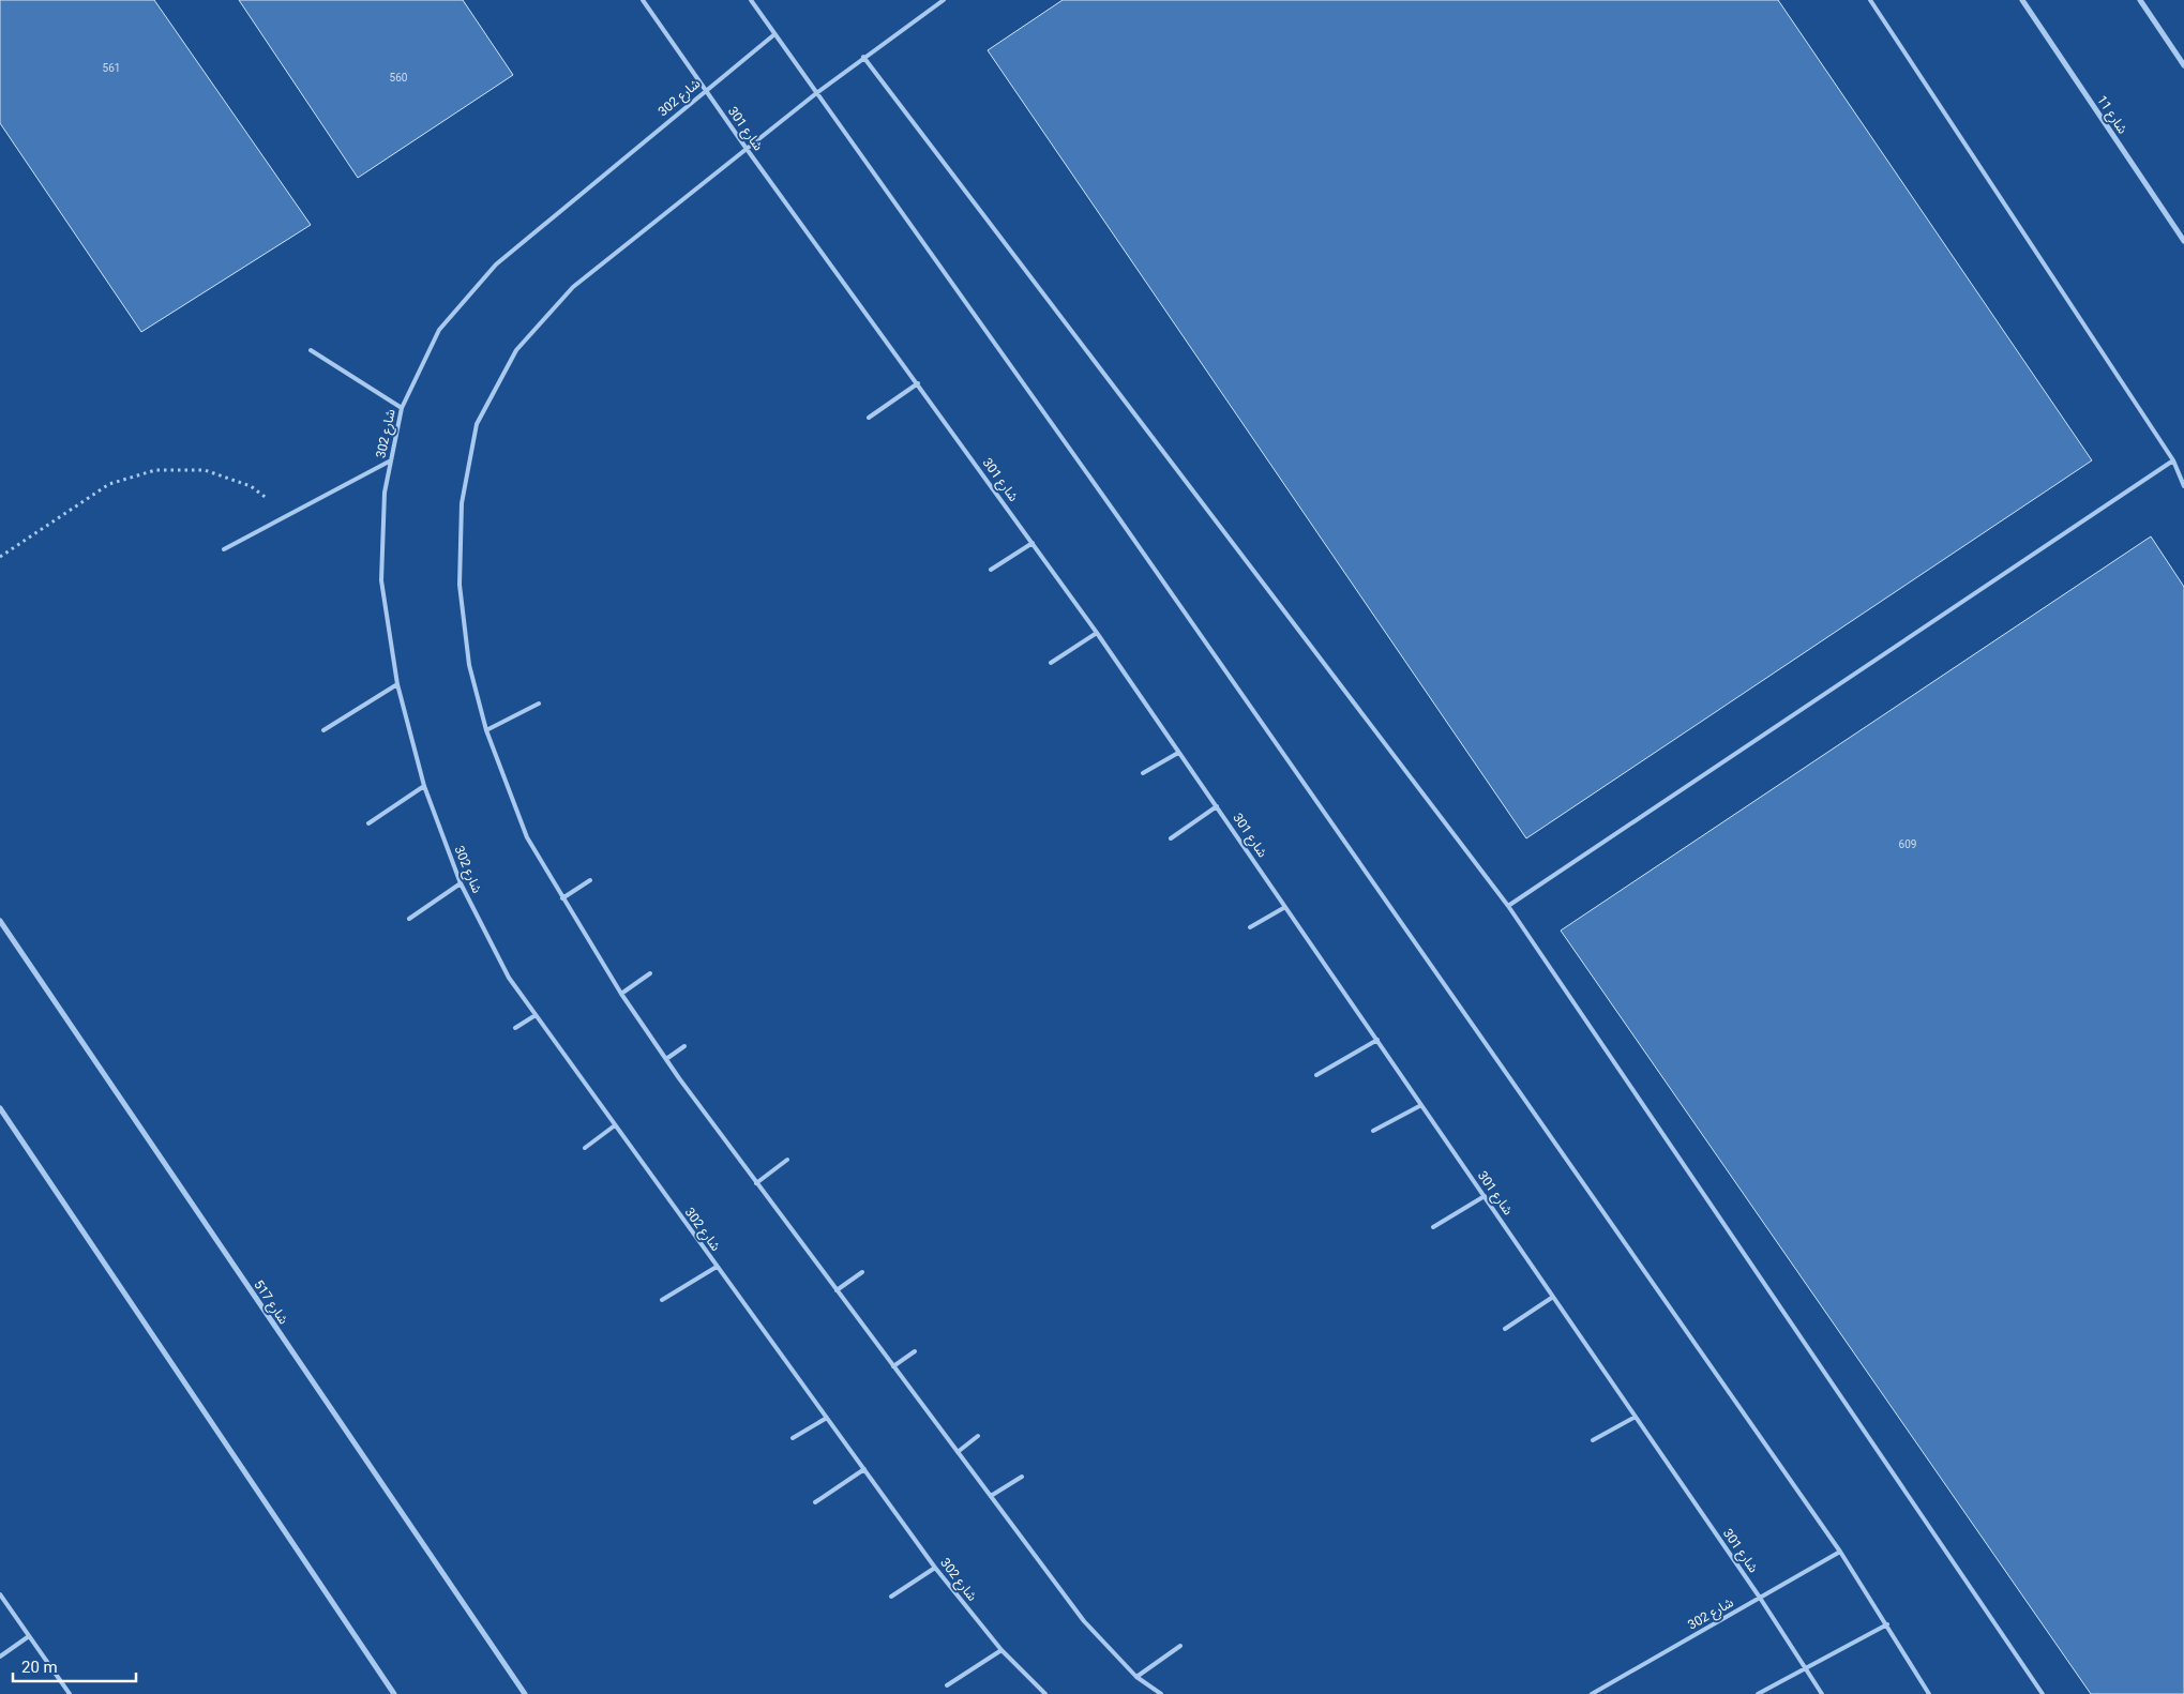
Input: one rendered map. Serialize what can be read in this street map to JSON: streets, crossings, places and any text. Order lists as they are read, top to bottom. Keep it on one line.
{"streets":{"street":["شارع 11","شارع 517"],"lane":["شارع 302","شارع 301"]},"crossings":[["شارع 302","شارع 301"]],"house_numbers":["561","560","609"],"scale_bar":"20 m"}
